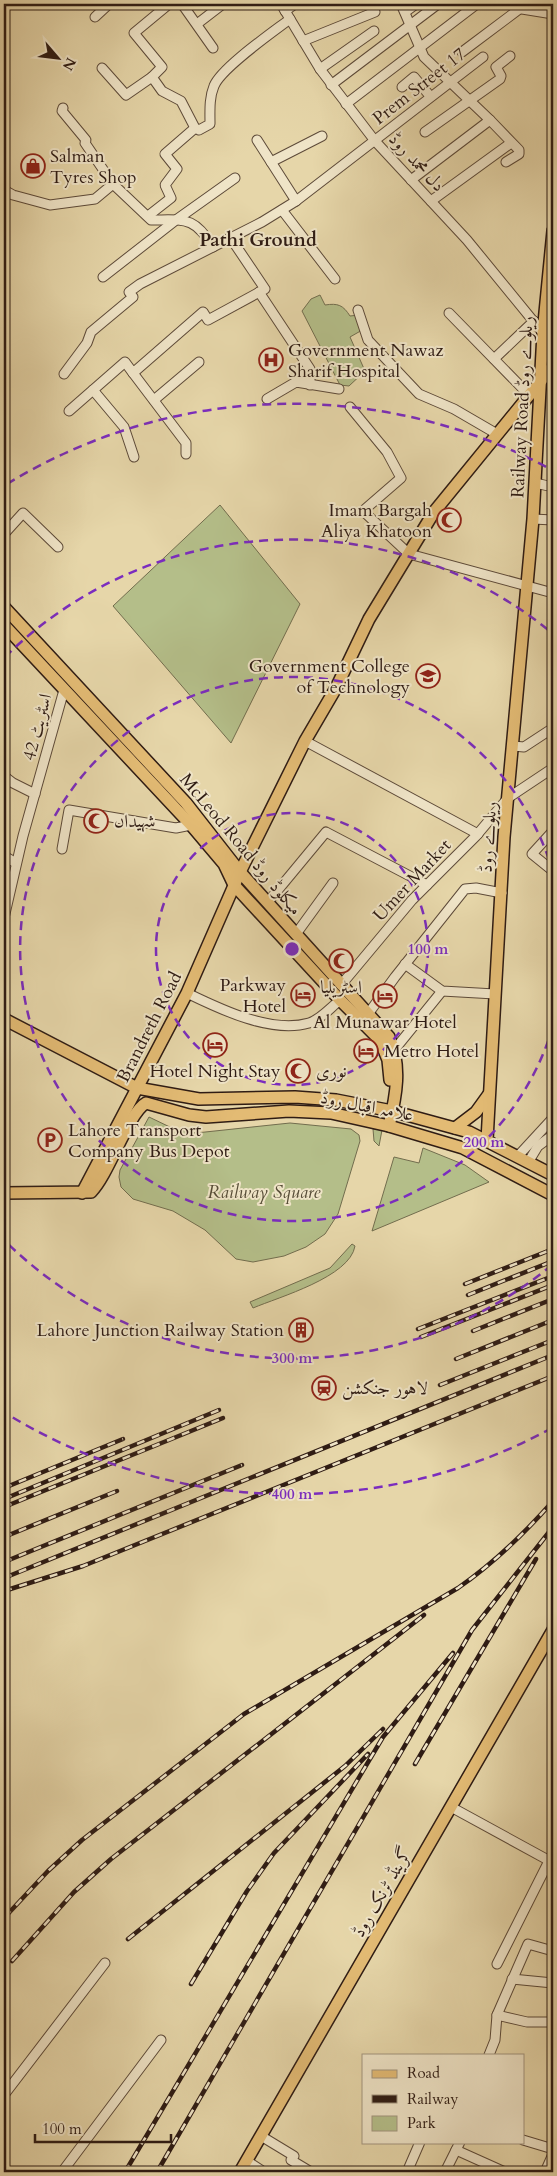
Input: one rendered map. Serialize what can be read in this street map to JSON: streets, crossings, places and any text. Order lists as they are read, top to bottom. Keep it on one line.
{"streets":{"main road":["Railway Road ریلوے روڈ","ریلوے روڈ","McLeod Road میکلوڈ روڈ","Brandreth Road","علامہ اقبال روڈ","گرینڈ ٹرنک روڈ"],"street":["Prem Street 17","دل محمد روڈ","اسٹریٹ 42","Umer Market"]},"crossings":[["Prem Street 17","دل محمد روڈ"],["دل محمد روڈ","Railway Road ریلوے روڈ"],["Railway Road ریلوے روڈ","ریلوے روڈ"],["Railway Road ریلوے روڈ","Brandreth Road"],["اسٹریٹ 42","McLeod Road میکلوڈ روڈ"],["ریلوے روڈ","Umer Market"],["ریلوے روڈ","علامہ اقبال روڈ"],["McLeod Road میکلوڈ روڈ","Umer Market"],["McLeod Road میکلوڈ روڈ","Brandreth Road"],["McLeod Road میکلوڈ روڈ","علامہ اقبال روڈ"],["Brandreth Road","علامہ اقبال روڈ"]],"districts":["Pathi Ground"],"parks":["Railway Square"],"places":{"shop":["Salman Tyres Shop"],"hospital":["Government Nawaz Sharif Hospital"],"mosque":["Imam Bargah Aliya Khatoon","شہیداں","اسٹریلیا","نوری"],"school or university":["Government College of Technology"],"hotel":["Parkway Hotel","Al Munawar Hotel","Hotel Night Stay","Metro Hotel"],"parking":["Lahore Transport Company Bus Depot"],"building":["Lahore Junction Railway Station"],"station":["لاہور جنکشن"]},"legend":["Road","Railway","Park"],"scale_bar":"100 m","north":"bottom right","rings":["100 m","200 m","300 m","400 m"]}
